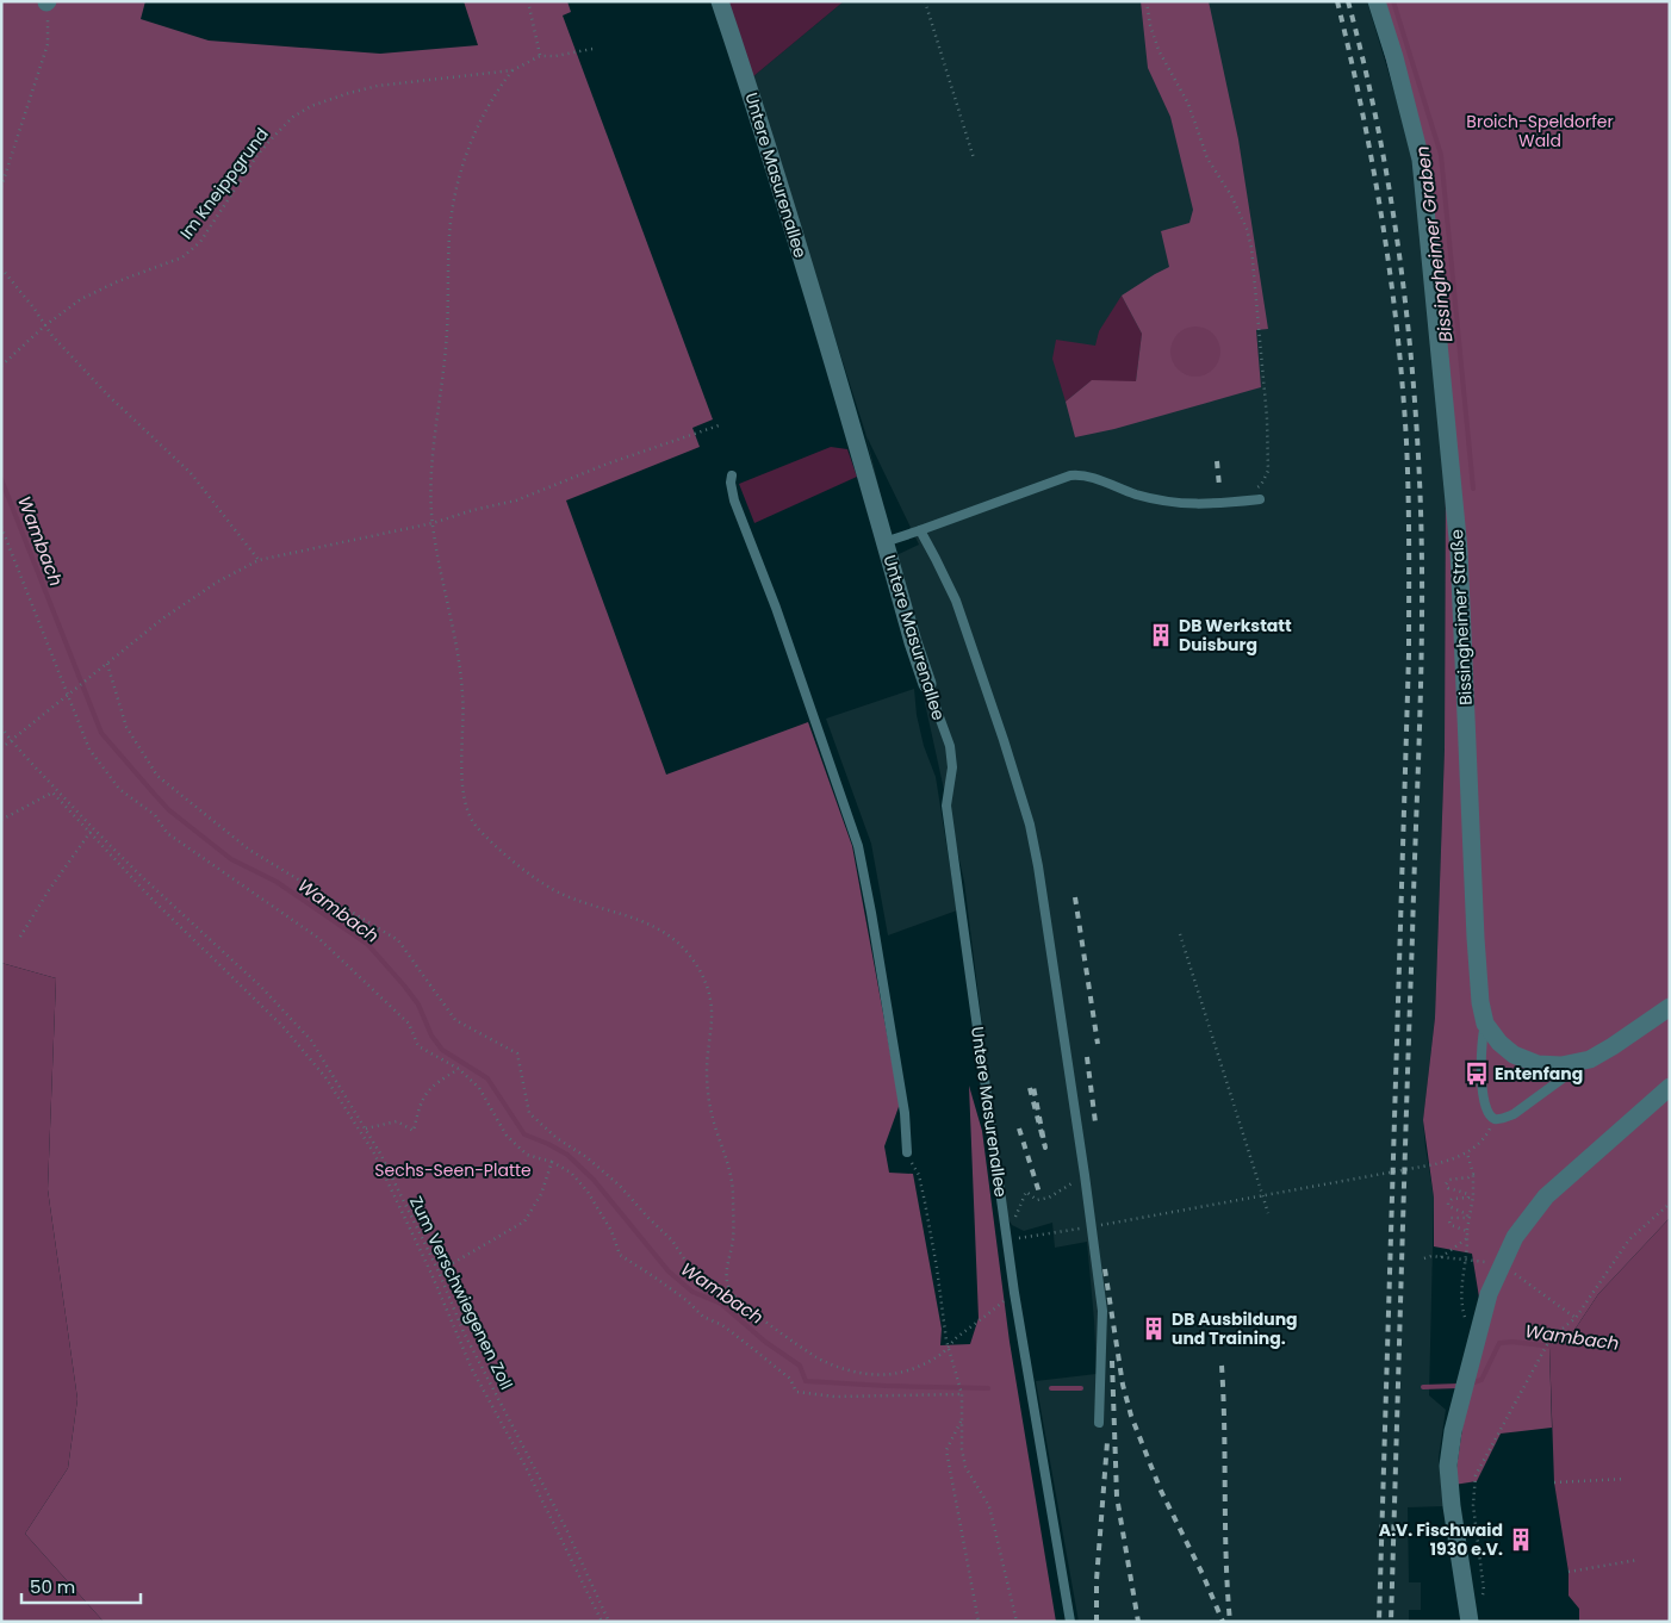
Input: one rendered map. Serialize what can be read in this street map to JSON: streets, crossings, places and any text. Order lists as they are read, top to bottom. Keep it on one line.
{"streets":{"street":["Untere Masurenallee","Bissingheimer Straße"],"path":["Im Kneippgrund","Zum Verschwiegenen Zoll"]},"water":["Bissingheimer Graben","Wambach"],"parks":["Broich-Speldorfer Wald","Sechs-Seen-Platte"],"places":{"building":["DB Werkstatt Duisburg","DB Ausbildung und Training.","A.V. Fischwaid 1930 e.V."],"bus stop":["Entenfang"]},"scale_bar":"50 m"}
